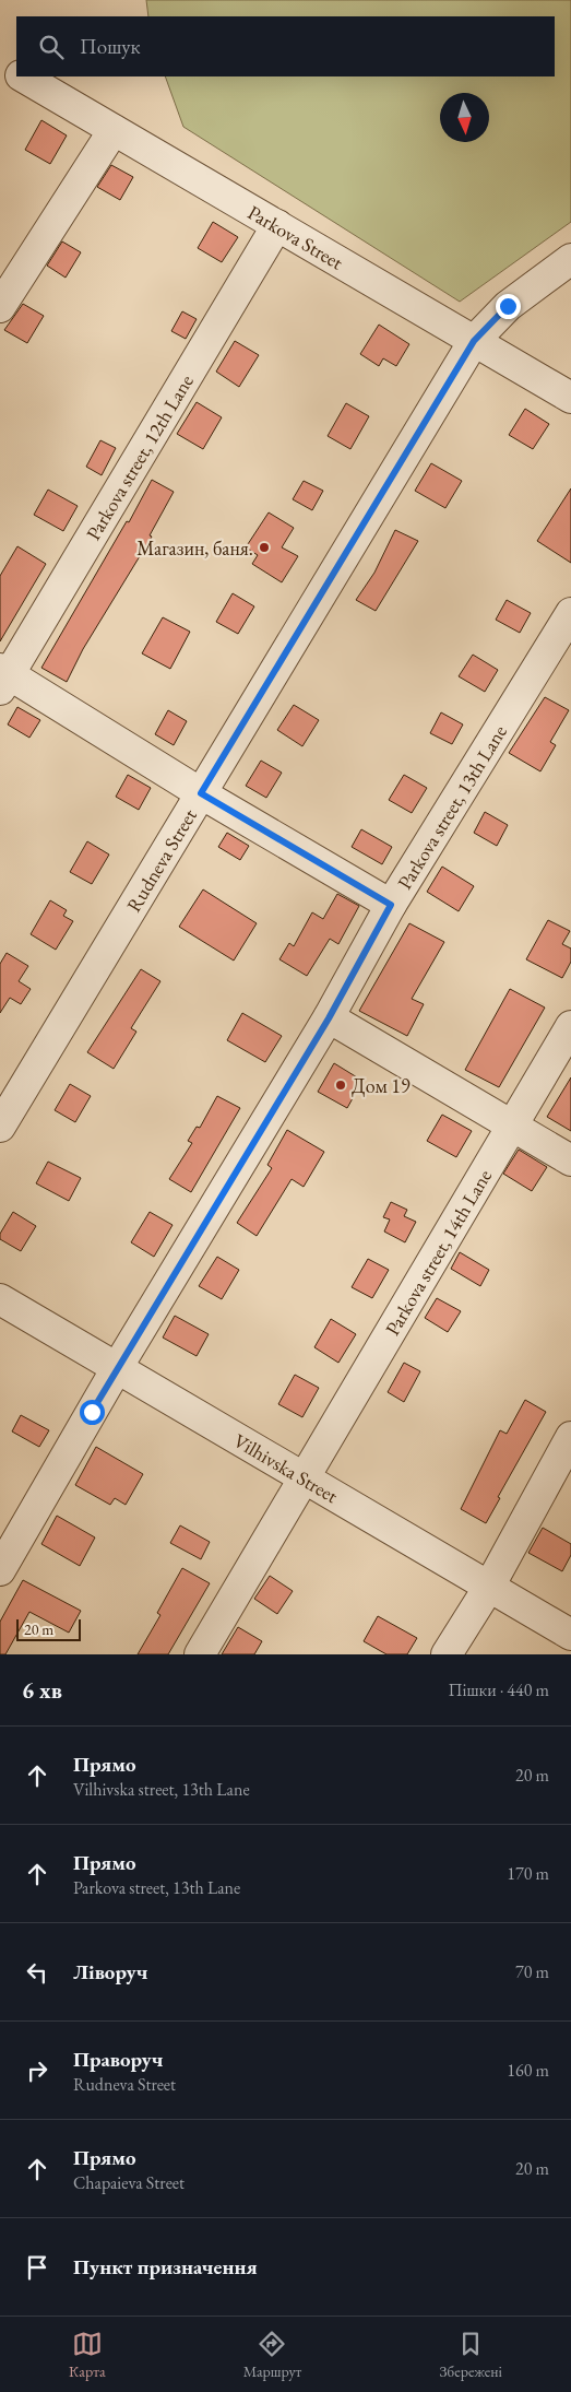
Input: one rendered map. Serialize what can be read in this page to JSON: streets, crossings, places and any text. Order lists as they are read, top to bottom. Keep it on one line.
{"streets":{"street":["Parkova Street","Parkova street, 12th Lane","Parkova street, 13th Lane","Rudneva Street","Parkova street, 14th Lane","Vilhivska Street"]},"crossings":[["Parkova Street","Parkova street, 12th Lane"],["Parkova Street","Rudneva Street"],["Parkova street, 13th Lane","Vilhivska Street"],["Parkova street, 14th Lane","Vilhivska Street"]],"places":["Магазин, баня.","Дом 19"],"scale_bar":"20 m","north":"bottom","page":{"search":"Пошук","scale":"20 m","heading":["6 хв","Пішки · 440 m"],"list":[["Прямо","Vilhivska street, 13th Lane","20 m"],["Прямо","Parkova street, 13th Lane","170 m"],["Ліворуч","70 m"],["Праворуч","Rudneva Street","160 m"],["Прямо","Chapaieva Street","20 m"],"Пункт призначення"],"nav":["Карта","Маршрут","Збережені"]}}
